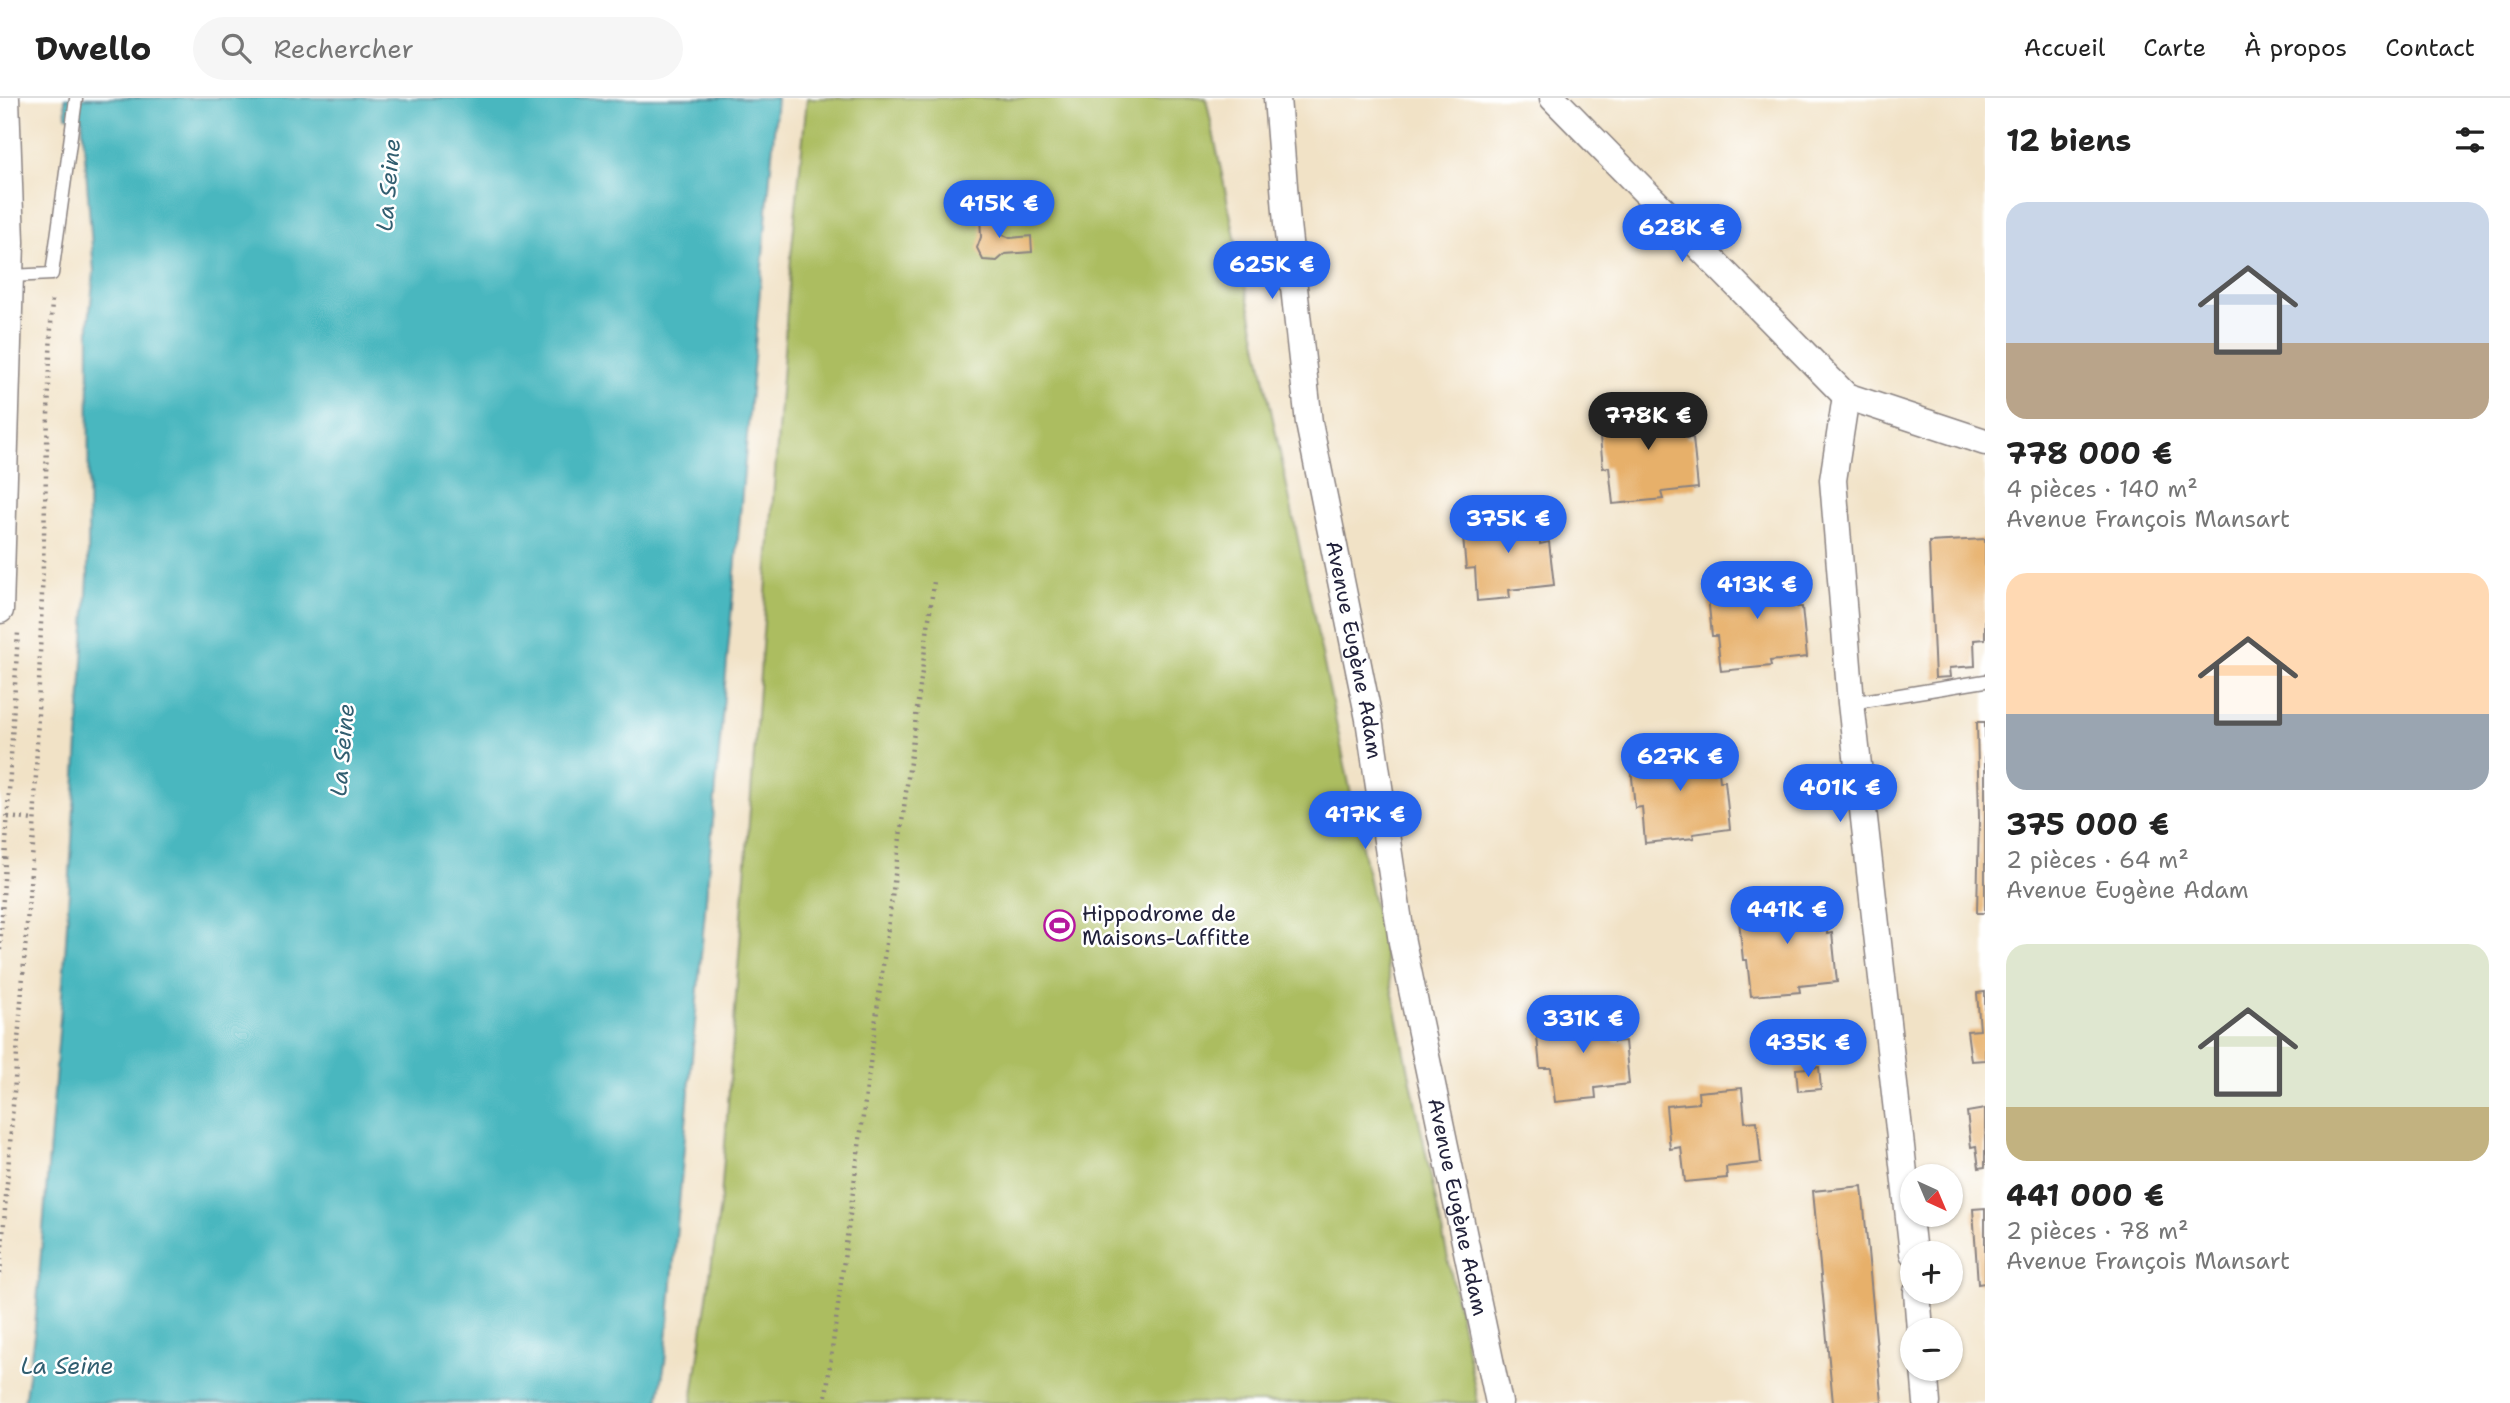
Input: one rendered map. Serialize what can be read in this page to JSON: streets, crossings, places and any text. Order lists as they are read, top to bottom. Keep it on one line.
{"streets":{"street":["Avenue Eugène Adam"]},"water":["La Seine"],"places":{"sports":["Hippodrome de Maisons-Laffitte"]},"north":"bottom right","page":{"header":"Dwello","search":"Rechercher","nav":["Accueil","Carte","À propos","Contact"],"heading":"12 biens","price":["415K €","628K €","625K €","778K €","375K €","413K €","627K €","401K €","417K €","441K €","331K €","435K €"],"list":[{"name":"778 000 €","note":"4 pièces · 140 m² · Avenue François Mansart"},{"name":"375 000 €","note":"2 pièces · 64 m² · Avenue Eugène Adam"},{"name":"441 000 €","note":"2 pièces · 78 m² · Avenue François Mansart"}],"map_buttons":["+","−"]}}
